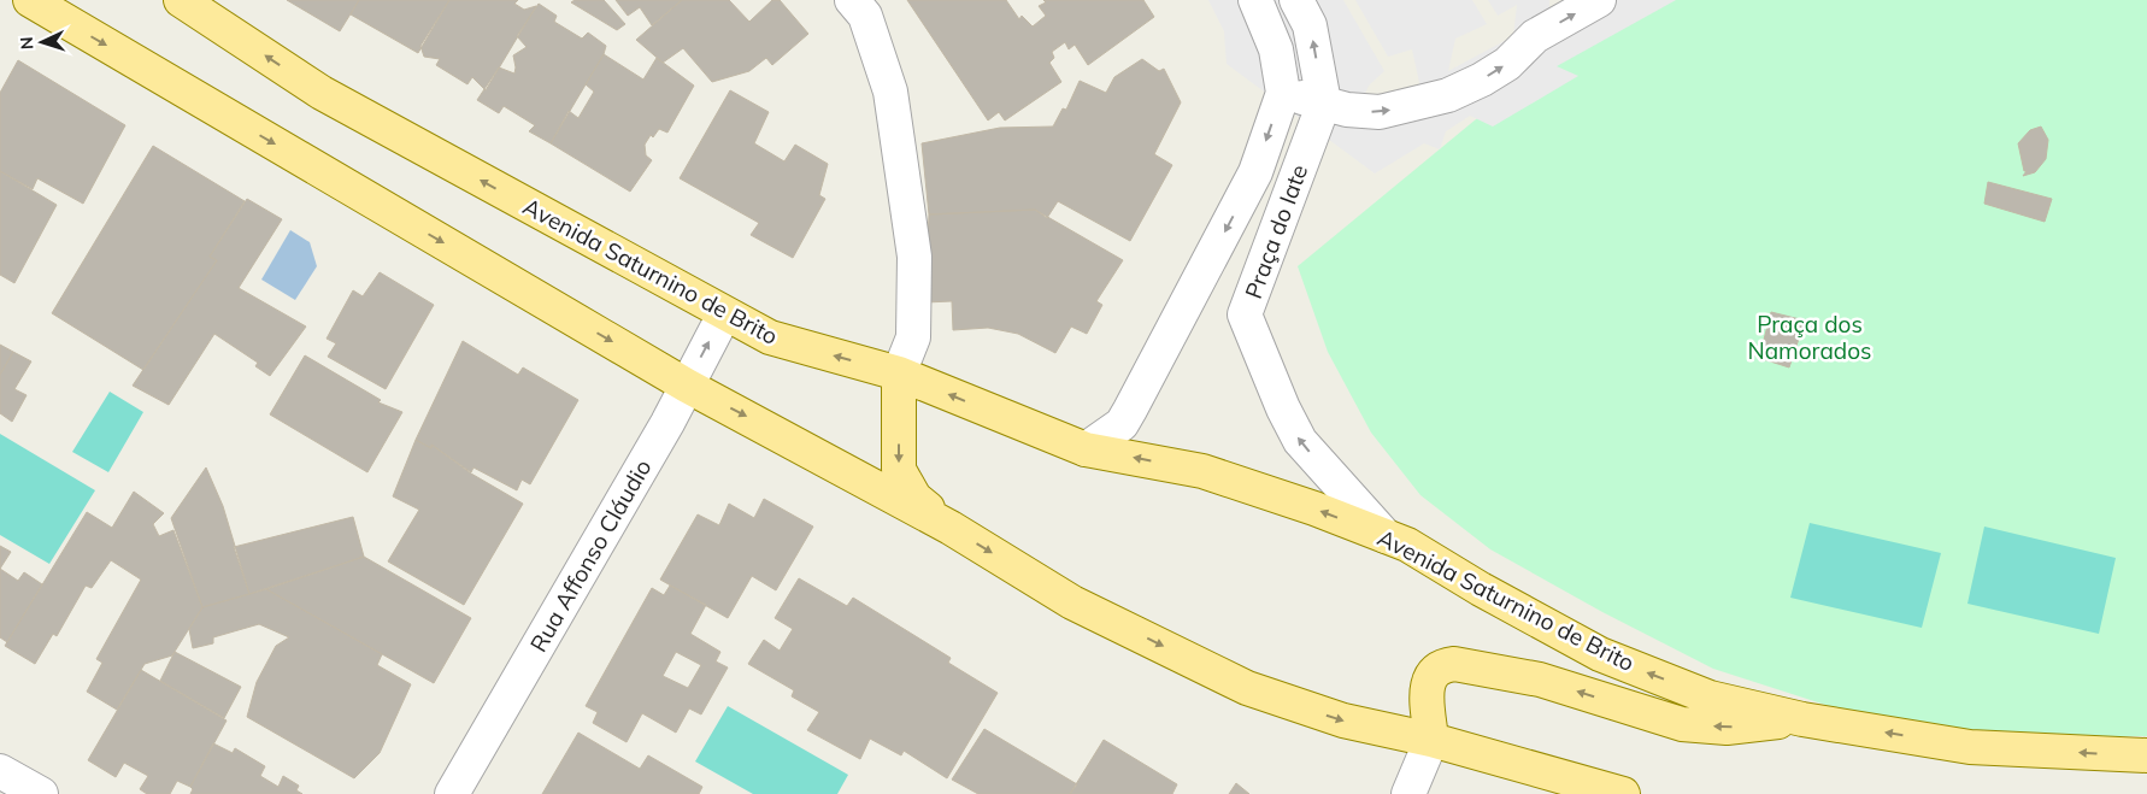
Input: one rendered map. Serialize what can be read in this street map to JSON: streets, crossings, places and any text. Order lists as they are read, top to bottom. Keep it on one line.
{"streets":{"main road":["Avenida Saturnino de Brito"],"street":["Praça do Iate","Rua Affonso Cláudio"]},"crossings":[["Praça do Iate","Avenida Saturnino de Brito"],["Avenida Saturnino de Brito","Rua Affonso Cláudio"]],"parks":["Praça dos Namorados"],"north":"left"}
